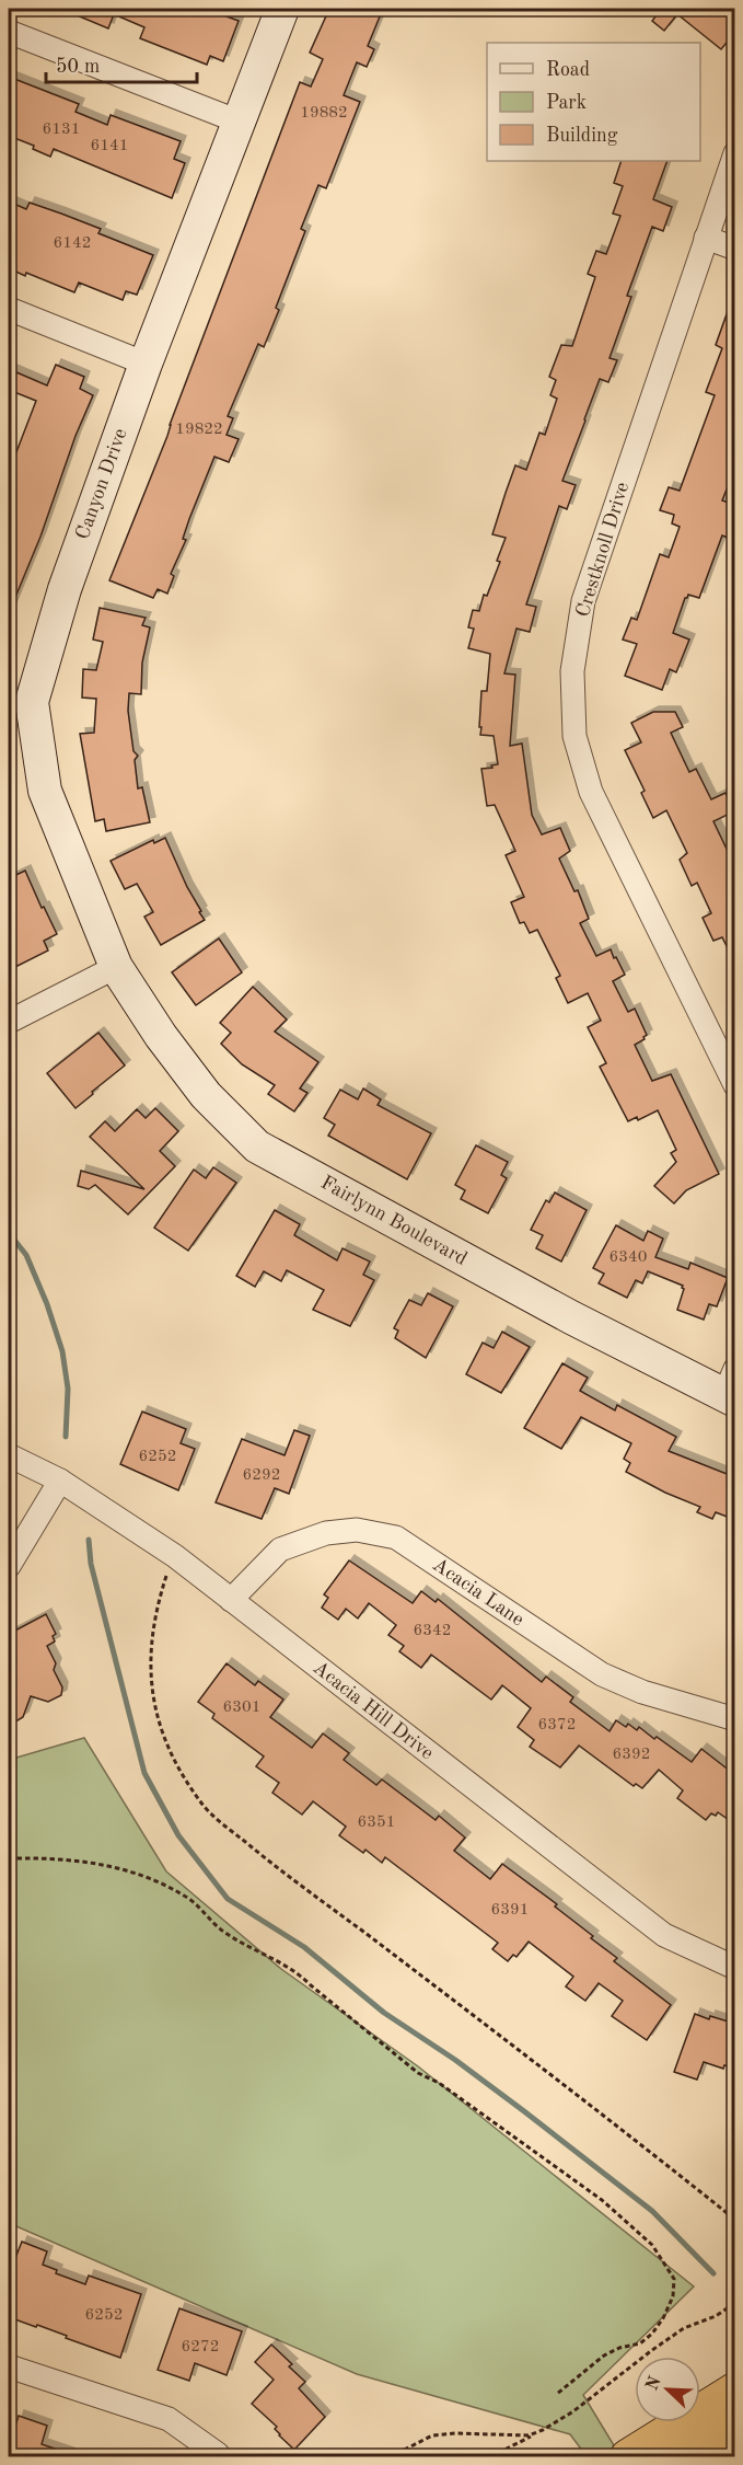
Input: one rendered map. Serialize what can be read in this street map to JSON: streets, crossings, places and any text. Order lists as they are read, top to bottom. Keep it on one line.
{"streets":{"street":["Canyon Drive","Crestknoll Drive","Fairlynn Boulevard","Acacia Lane","Acacia Hill Drive"]},"crossings":[["Canyon Drive","Fairlynn Boulevard"],["Acacia Lane","Acacia Hill Drive"]],"house_numbers":["19882","6131","6141","6142","19822","6340","6252","6292","6342","6301","6372","6392","6351","6391","6252","6272"],"legend":["Road","Park","Building"],"scale_bar":"50 m","north":"top left"}
